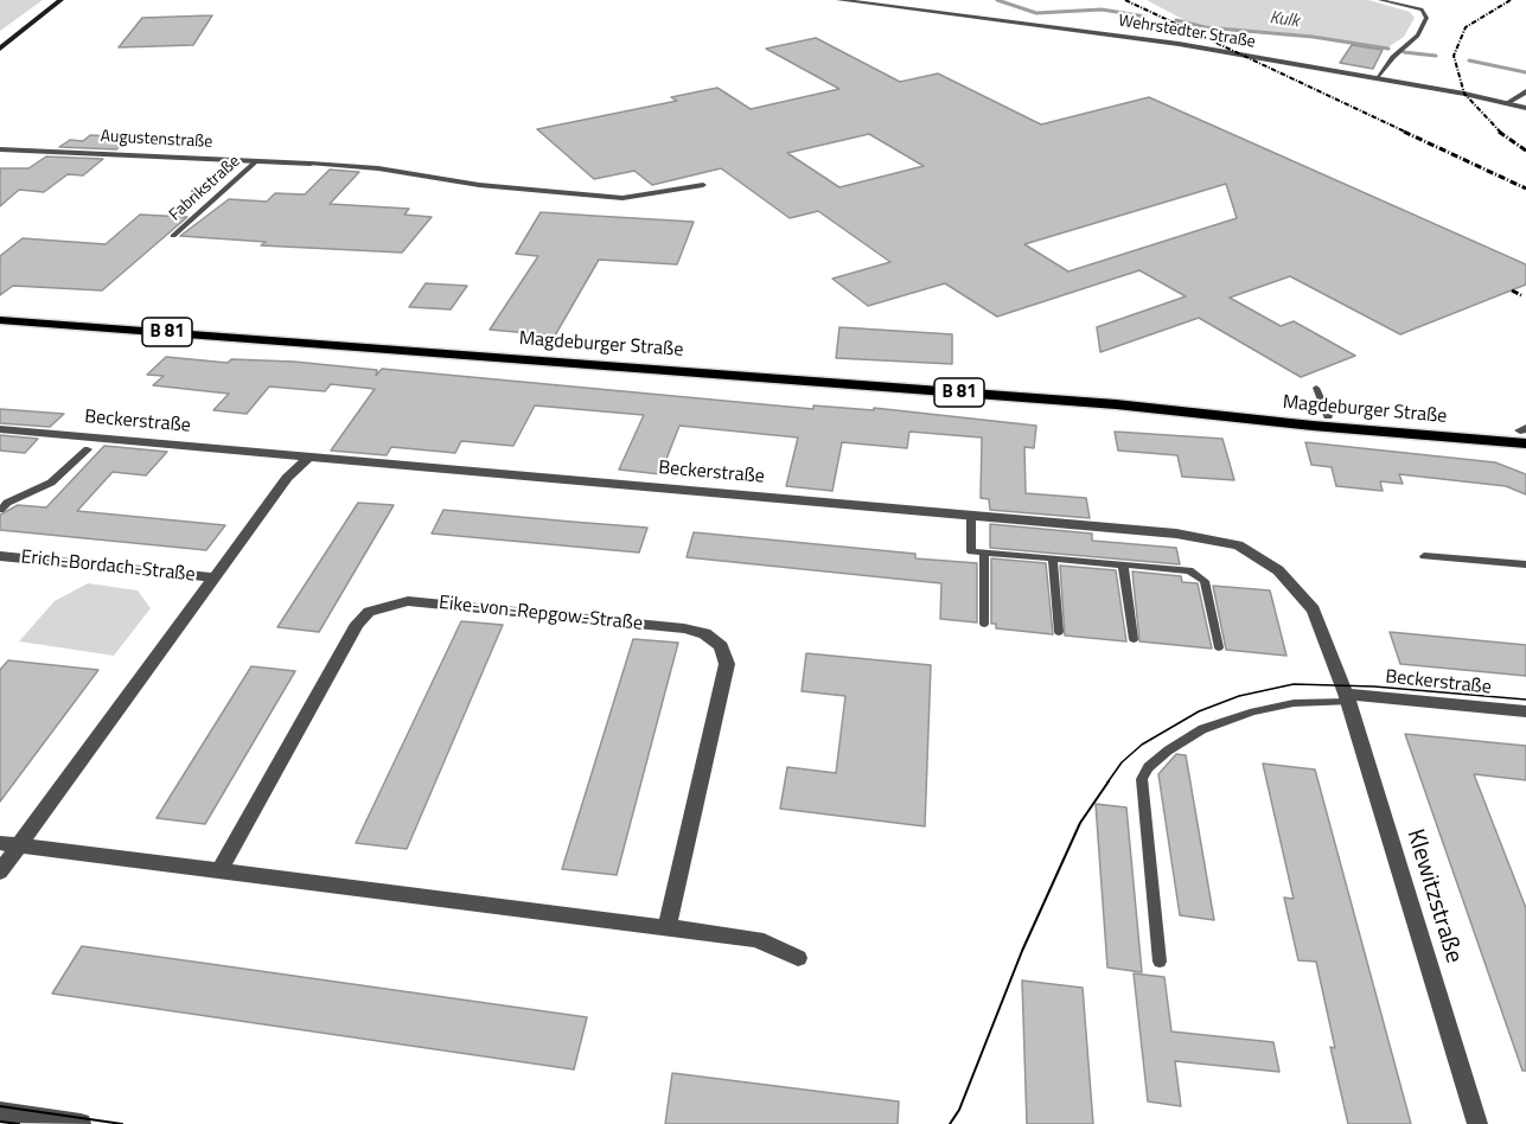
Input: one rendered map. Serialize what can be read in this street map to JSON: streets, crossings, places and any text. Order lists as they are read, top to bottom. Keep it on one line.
{"streets":{"main road":["B 81","Magdeburger Straße"],"street":["Wehrstedter Straße","Augustenstraße","Beckerstraße","Erich-Bordach-Straße","Eike-von-Repgow-Straße","Klewitzstraße"],"lane":["Fabrikstraße"]},"crossings":[["Augustenstraße","Fabrikstraße"],["Beckerstraße","Klewitzstraße"]],"water":["Kulk"]}
